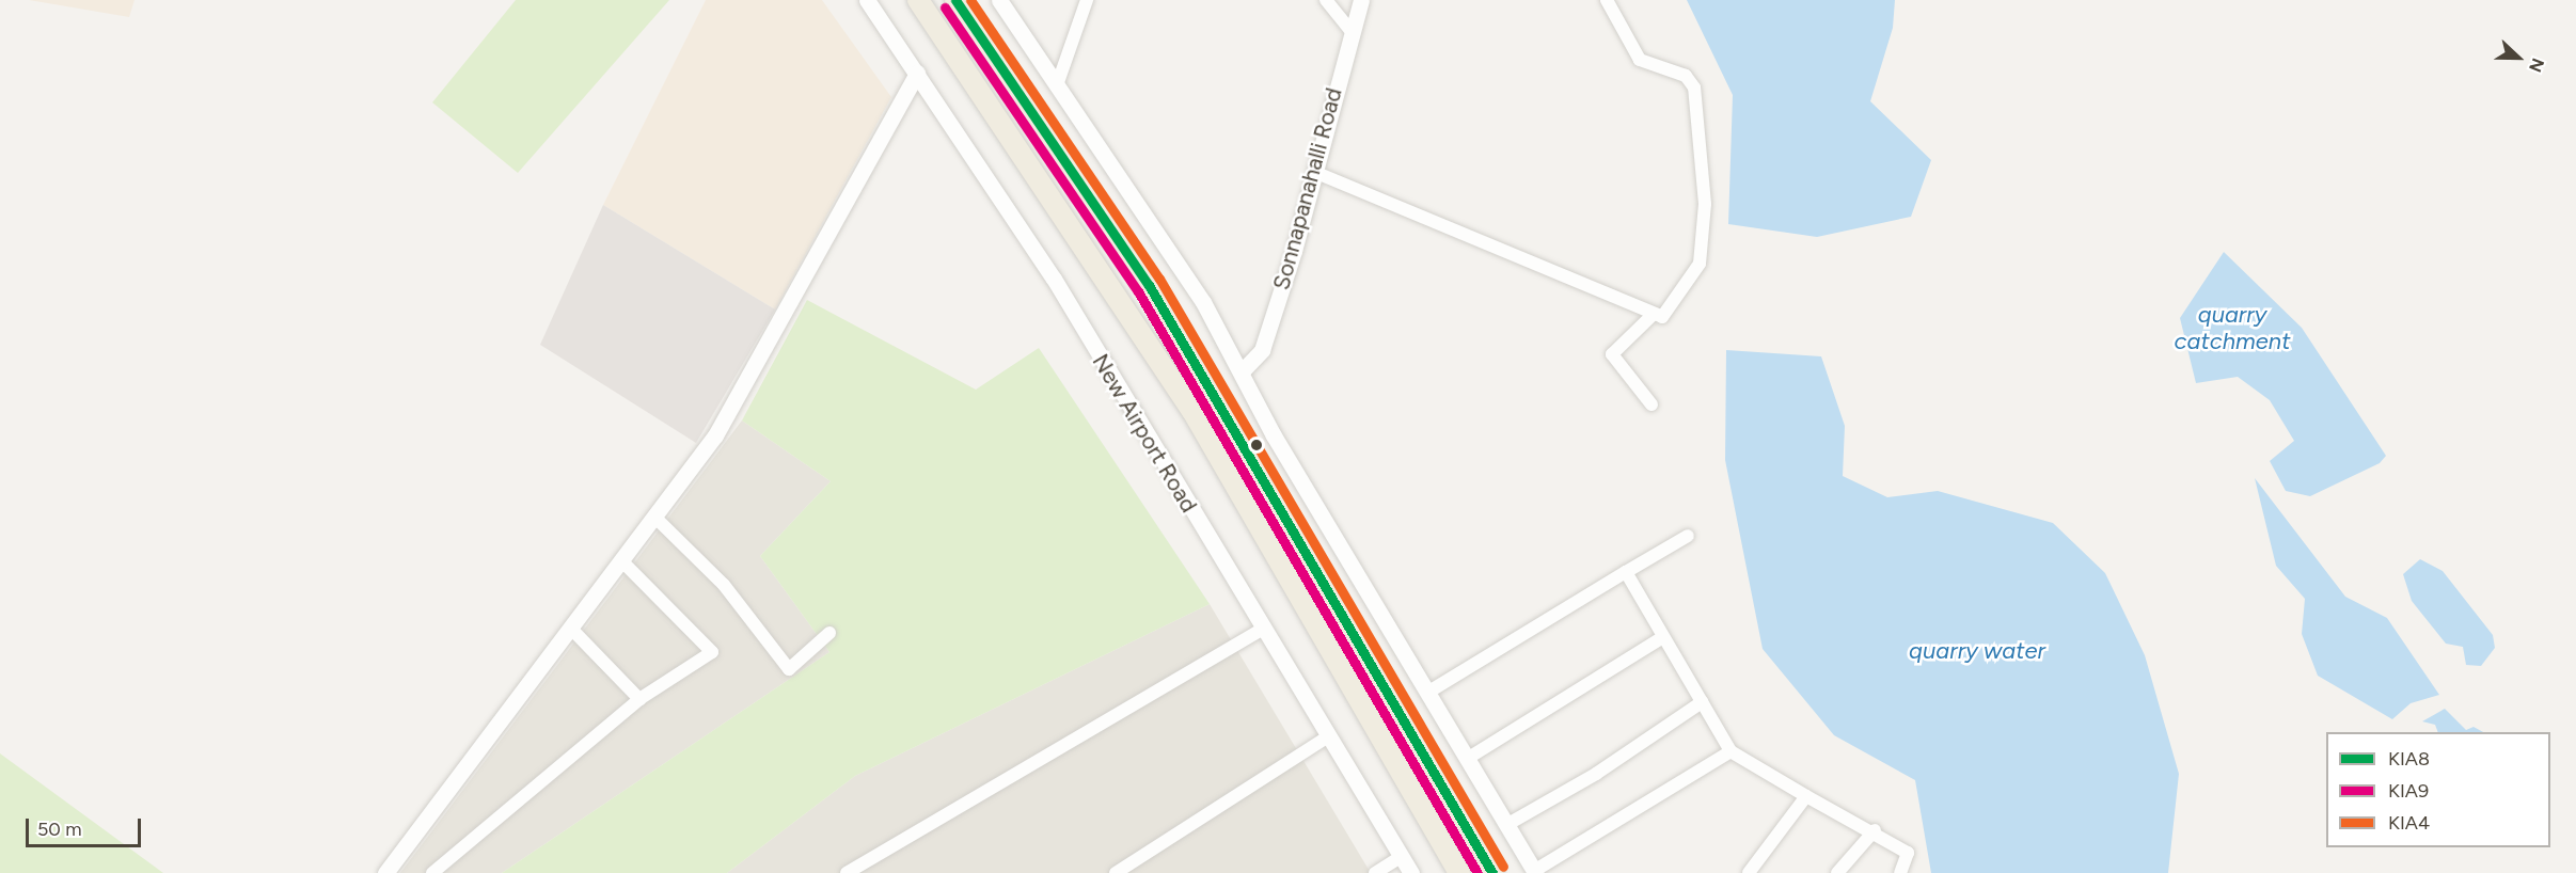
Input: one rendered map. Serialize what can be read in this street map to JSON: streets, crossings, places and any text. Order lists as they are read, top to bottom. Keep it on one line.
{"streets":{"street":["Sonnapanahalli Road","New Airport Road"]},"water":["quarry catchment","quarry water"],"lines":["transit line KIA8","transit line KIA4","transit line KIA9"],"legend":["KIA8","KIA9","KIA4"],"scale_bar":"50 m","north":"right"}
